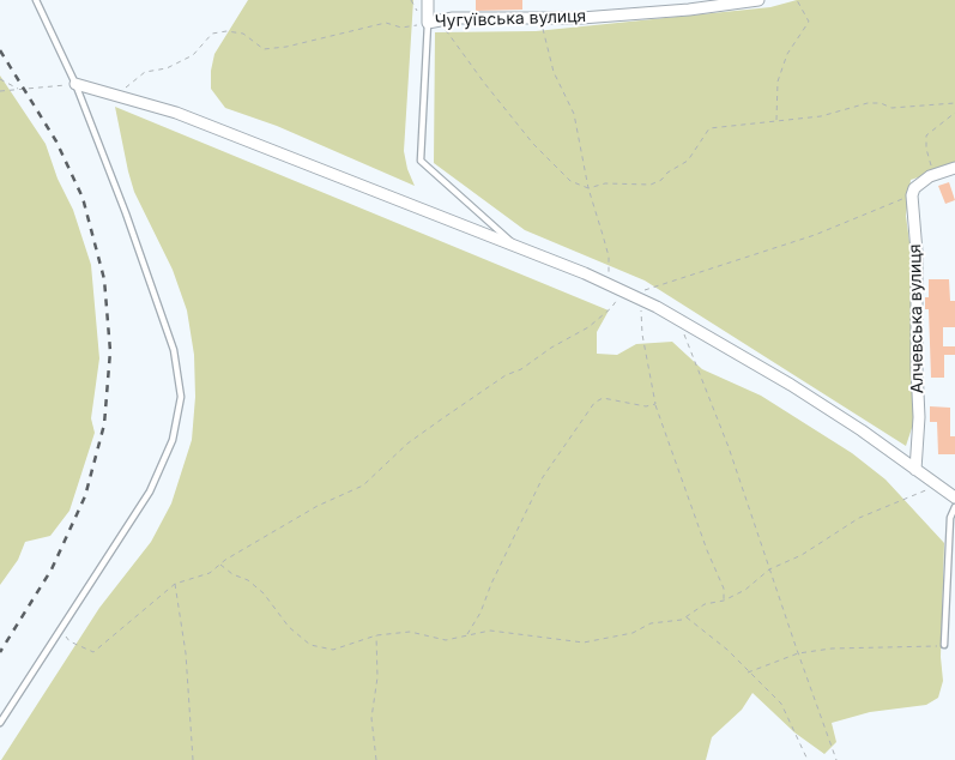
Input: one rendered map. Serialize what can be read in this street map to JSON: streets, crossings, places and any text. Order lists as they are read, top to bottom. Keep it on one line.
{"streets":{"street":["Чугуївська вулиця","Алчевська вулиця"]}}
